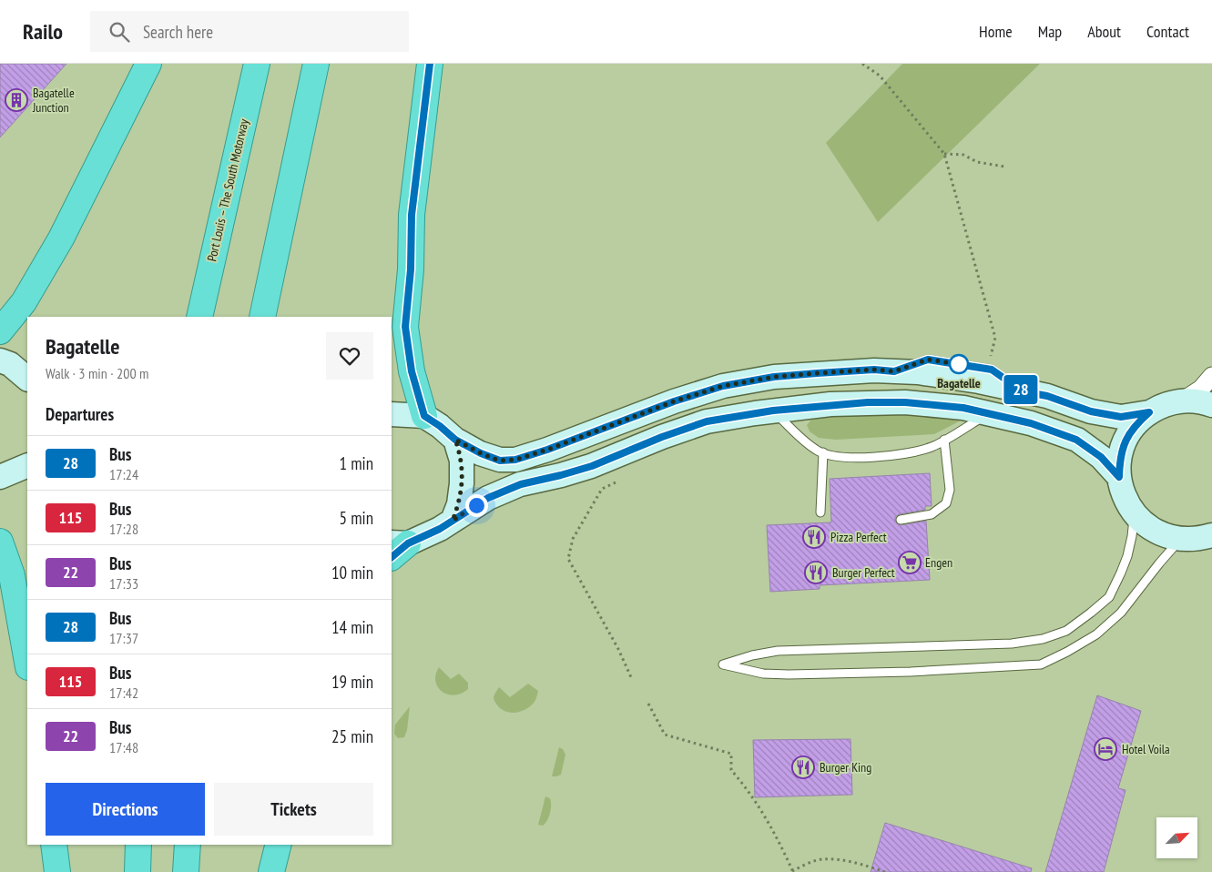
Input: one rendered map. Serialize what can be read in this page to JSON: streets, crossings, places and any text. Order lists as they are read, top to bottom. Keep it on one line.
{"streets":{"highway":["Port Louis – The South Motorway"]},"places":{"building":["Bagatelle Junction"],"other":["Bagatelle"],"restaurant":["Pizza Perfect","Burger Perfect","Burger King"],"supermarket":["Engen"],"hotel":["Hotel Voila"]},"lines":["bus line 28"],"north":"top right","page":{"header":"Railo","search":"Search here","nav":["Home","Map","About","Contact"],"on_map":"28","heading":[["Bagatelle","Walk · 3 min · 200 m"],"Departures"],"list":[{"mark":"28","name":"Bus","note":"17:24","value":"1 min"},{"mark":"115","name":"Bus","note":"17:28","value":"5 min"},{"mark":"22","name":"Bus","note":"17:33","value":"10 min"},{"mark":"28","name":"Bus","note":"17:37","value":"14 min"},{"mark":"115","name":"Bus","note":"17:42","value":"19 min"},{"mark":"22","name":"Bus","note":"17:48","value":"25 min"}],"buttons":["Directions","Tickets"]}}
